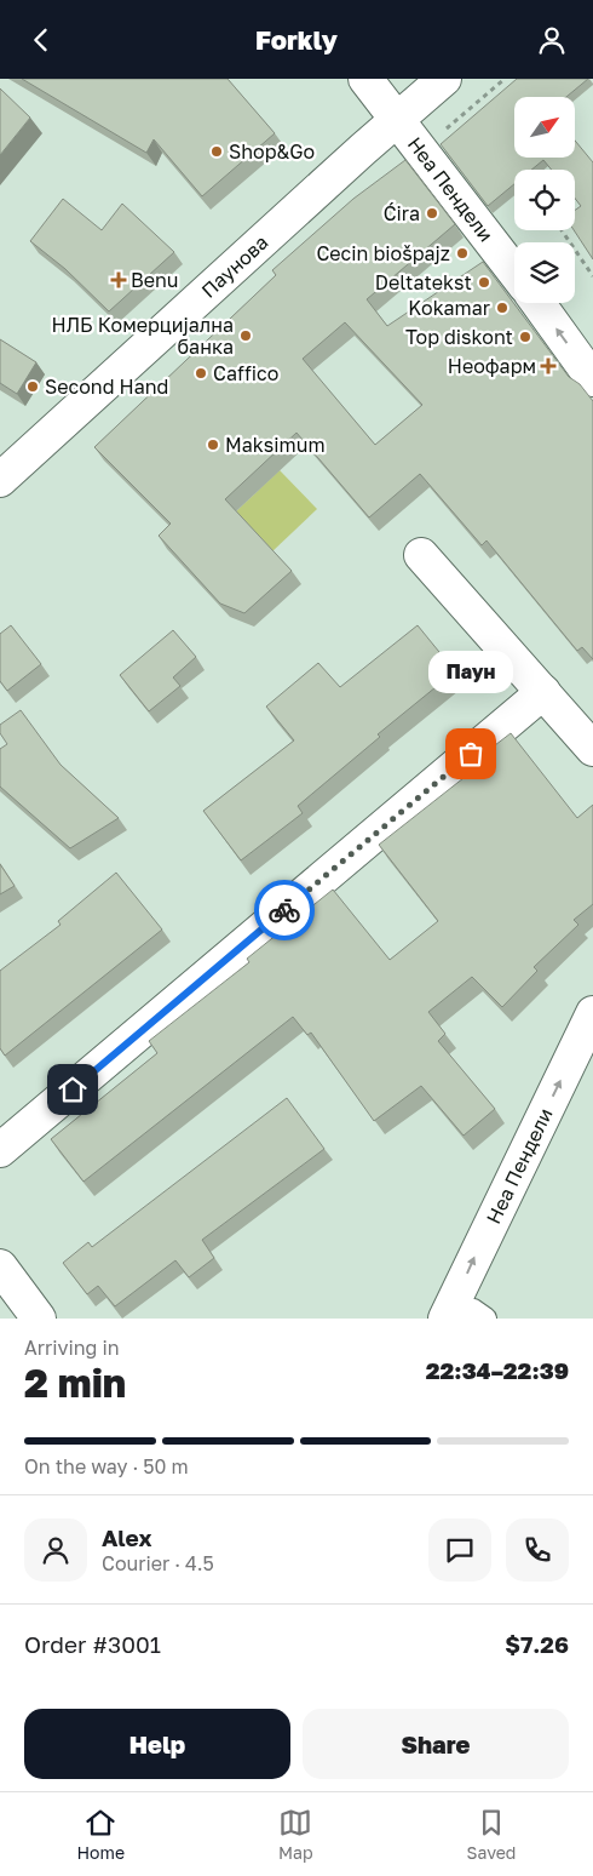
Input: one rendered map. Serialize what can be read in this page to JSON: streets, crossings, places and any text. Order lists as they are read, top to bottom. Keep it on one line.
{"streets":{"street":["Неа Пендели","Паунова"]},"crossings":[["Неа Пендели","Паунова"]],"one_way":["Неа Пендели"],"places":{"other":["Shop&Go","Ćira","Cecin biošpajz","Deltatekst","Kokamar","НЛБ Комерцијална банка","Top diskont","Caffico","Second Hand","Maksimum","Паун"],"health":["Benu","Неофарм"]},"north":"top right","page":{"header":"Forkly","bubble":"Паун","heading":["2 min","Arriving in","22:34–22:39"],"panel":["Alex","Courier · 4.5","Order #3001","$7.26"],"bar":"On the way · 50 m","buttons":["Help","Share"],"tabs":["Home","Map","Saved"]}}
